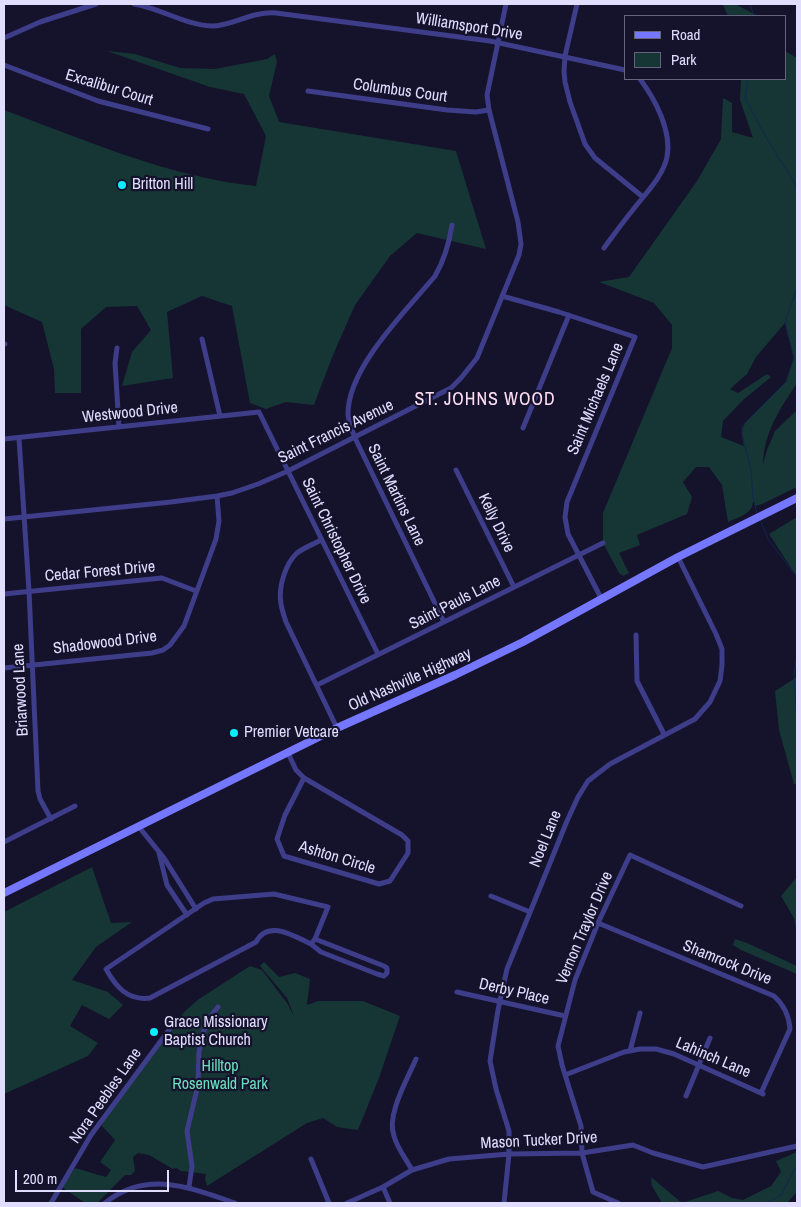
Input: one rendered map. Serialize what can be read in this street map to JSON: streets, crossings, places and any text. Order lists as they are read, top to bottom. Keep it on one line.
{"streets":{"main road":["Old Nashville Highway"],"street":["Williamsport Drive","Excalibur Court","Columbus Court","Saint Michaels Lane","Westwood Drive","Saint Francis Avenue","Saint Martins Lane","Kelly Drive","Saint Christopher Drive","Cedar Forest Drive","Saint Pauls Lane","Shadowood Drive","Briarwood Lane","Noel Lane","Ashton Circle","Vernon Traylor Drive","Shamrock Drive","Derby Place","Lahinch Lane","Nora Peebles Lane","Mason Tucker Drive"]},"crossings":[["Williamsport Drive","Saint Francis Avenue"],["Columbus Court","Saint Francis Avenue"],["Saint Michaels Lane","Saint Francis Avenue"],["Saint Michaels Lane","Saint Pauls Lane"],["Saint Michaels Lane","Old Nashville Highway"],["Westwood Drive","Saint Christopher Drive"],["Westwood Drive","Briarwood Lane"],["Saint Francis Avenue","Saint Martins Lane"],["Saint Francis Avenue","Saint Christopher Drive"],["Saint Francis Avenue","Shadowood Drive"],["Saint Francis Avenue","Briarwood Lane"],["Saint Martins Lane","Saint Pauls Lane"],["Kelly Drive","Saint Pauls Lane"],["Saint Christopher Drive","Saint Pauls Lane"],["Cedar Forest Drive","Shadowood Drive"],["Cedar Forest Drive","Briarwood Lane"],["Shadowood Drive","Briarwood Lane"],["Old Nashville Highway","Noel Lane"],["Old Nashville Highway","Ashton Circle"],["Noel Lane","Derby Place"],["Noel Lane","Mason Tucker Drive"],["Vernon Traylor Drive","Shamrock Drive"],["Vernon Traylor Drive","Derby Place"],["Vernon Traylor Drive","Lahinch Lane"],["Vernon Traylor Drive","Mason Tucker Drive"],["Shamrock Drive","Lahinch Lane"]],"districts":["ST. JOHNS WOOD"],"parks":["Hilltop Rosenwald Park"],"places":["Britton Hill","Premier Vetcare","Grace Missionary Baptist Church"],"legend":["Road","Park"],"scale_bar":"200 m"}
